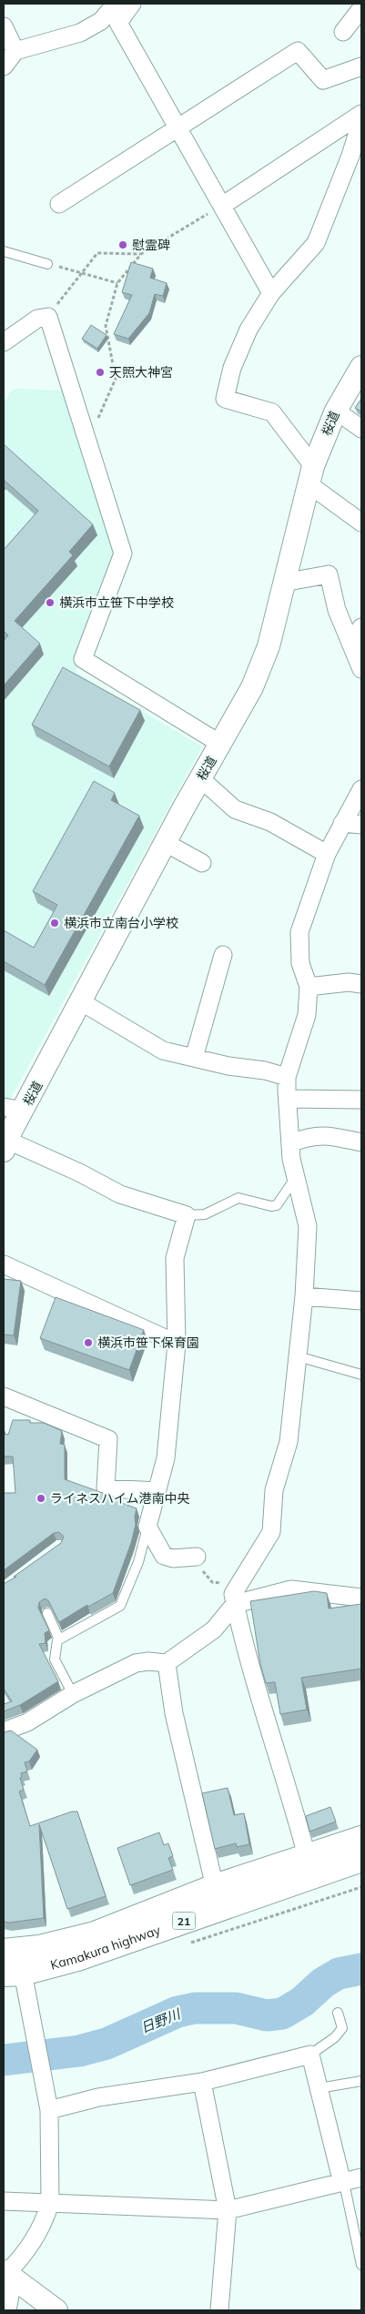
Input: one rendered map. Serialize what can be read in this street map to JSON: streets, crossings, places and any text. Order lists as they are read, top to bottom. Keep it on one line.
{"streets":{"main road":["21","Kamakura highway"],"street":["桜道"]},"water":["日野川"],"places":["慰霊碑","天照大神宮","横浜市立笹下中学校","横浜市立南台小学校","横浜市笹下保育園","ライネスハイム港南中央"]}
